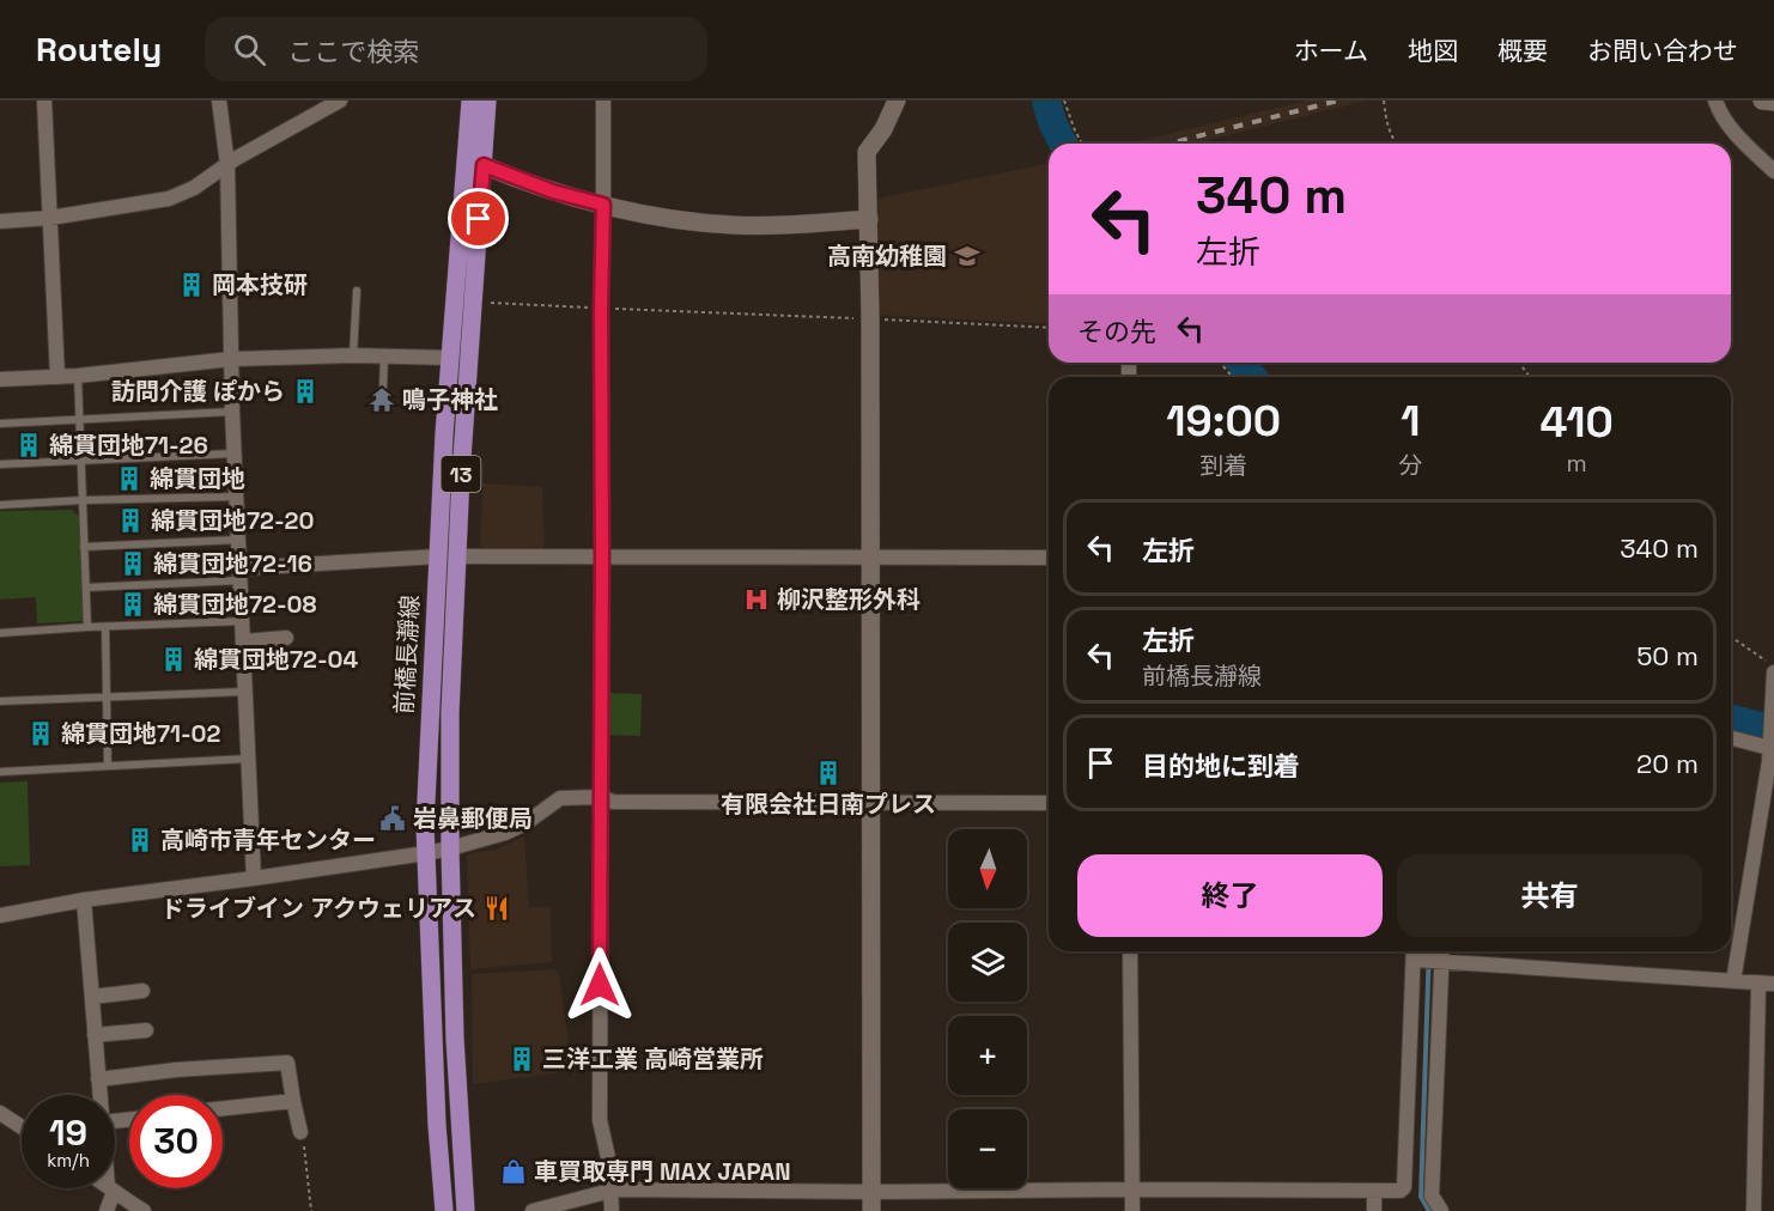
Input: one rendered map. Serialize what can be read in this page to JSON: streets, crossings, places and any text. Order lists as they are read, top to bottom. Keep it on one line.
{"streets":{"main road":["13","前橋長瀞線"]},"places":{"school or university":["高南幼稚園"],"building":["岡本技研","訪問介護 ぽから","綿貫団地71-26","綿貫団地","綿貫団地72-20","綿貫団地72-16","綿貫団地72-08","綿貫団地72-04","綿貫団地71-02","有限会社日南プレス","高崎市青年センター","三洋工業 高崎営業所"],"temple":["鳴子神社"],"hospital":["柳沢整形外科"],"public building":["岩鼻郵便局"],"restaurant":["ドライブイン アクウェリアス"],"shop":["車買取専門 MAX JAPAN"]},"north":"bottom","page":{"header":"Routely","search":"ここで検索","nav":["ホーム","地図","概要","お問い合わせ"],"turn":["340 m","左折"],"then":"その先","eta":["19:00","到着","1","分","410","m"],"list":[{"name":"左折","value":"340 m"},{"name":"左折","note":"前橋長瀞線","value":"50 m"},{"name":"目的地に到着","value":"20 m"}],"map_buttons":["+","−"],"buttons":["終了","共有"],"speed":"19 km/h","limit":"30"}}
